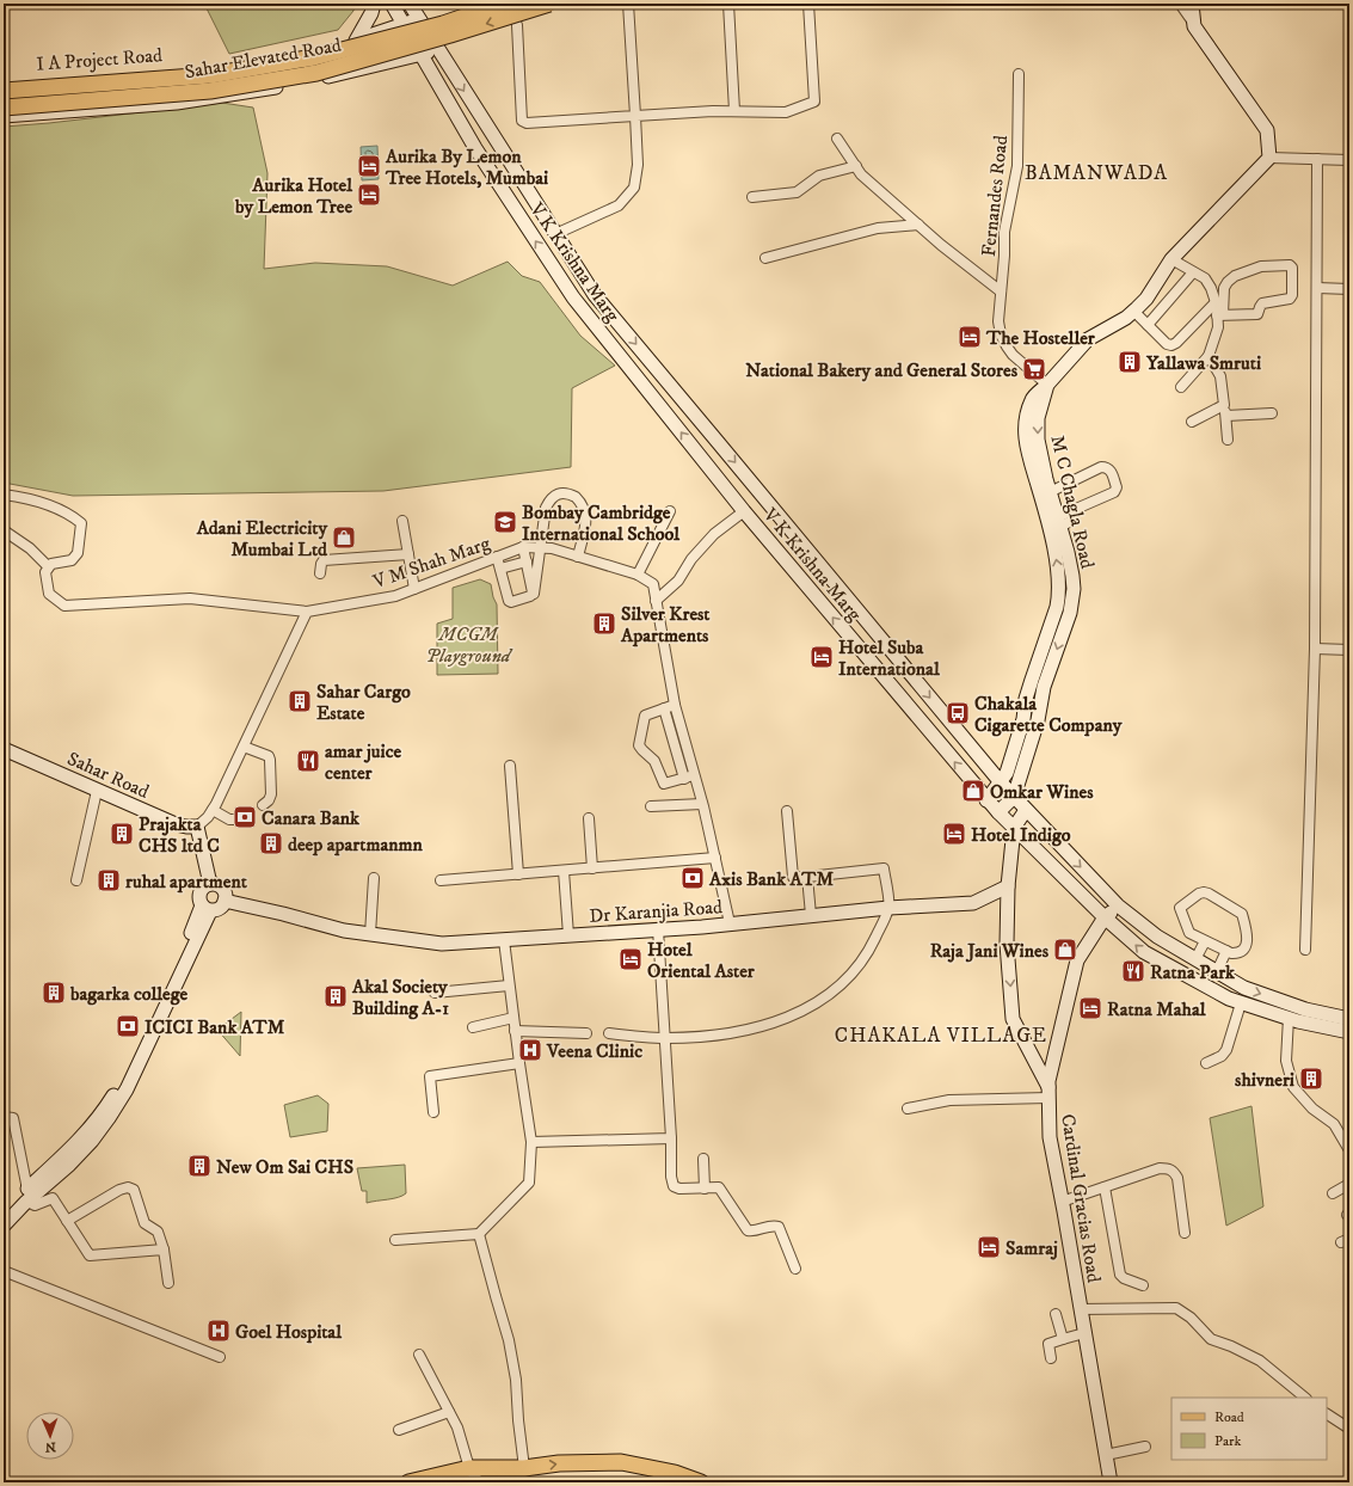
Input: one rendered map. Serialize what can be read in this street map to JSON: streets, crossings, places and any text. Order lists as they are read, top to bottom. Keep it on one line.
{"streets":{"main road":["Sahar Elevated Road","I A Project Road","V K Krishna Marg","M C Chagla Road","Sahar Road","Dr Karanjia Road","Cardinal Gracias Road"],"street":["Fernandes Road","V M Shah Marg"]},"crossings":[["I A Project Road","V K Krishna Marg"],["Fernandes Road","M C Chagla Road"],["V K Krishna Marg","M C Chagla Road"],["V K Krishna Marg","Cardinal Gracias Road"],["V M Shah Marg","Dr Karanjia Road"]],"districts":["BAMANWADA","CHAKALA VILLAGE"],"parks":["MCGM Playground"],"places":{"hotel":["Aurika By Lemon Tree Hotels, Mumbai","Aurika Hotel by Lemon Tree","The Hosteller","Hotel Suba International","Hotel Indigo","Hotel Oriental Aster","Ratna Mahal","Samraj"],"building":["Yallawa Smruti","Silver Krest Apartments","Sahar Cargo Estate","Prajakta CHS ltd C","deep apartmanmn","ruhal apartment","bagarka college","Akal Society Building A-1","shivneri","New Om Sai CHS"],"supermarket":["National Bakery and General Stores"],"school or university":["Bombay Cambridge International School"],"shop":["Adani Electricity Mumbai Ltd","Omkar Wines","Raja Jani Wines"],"bus stop":["Chakala Cigarette Company"],"restaurant":["amar juice center","Ratna Park"],"bank":["Canara Bank","Axis Bank ATM","ICICI Bank ATM"],"hospital":["Veena Clinic","Goel Hospital"]},"legend":["Road","Park"],"north":"bottom"}
